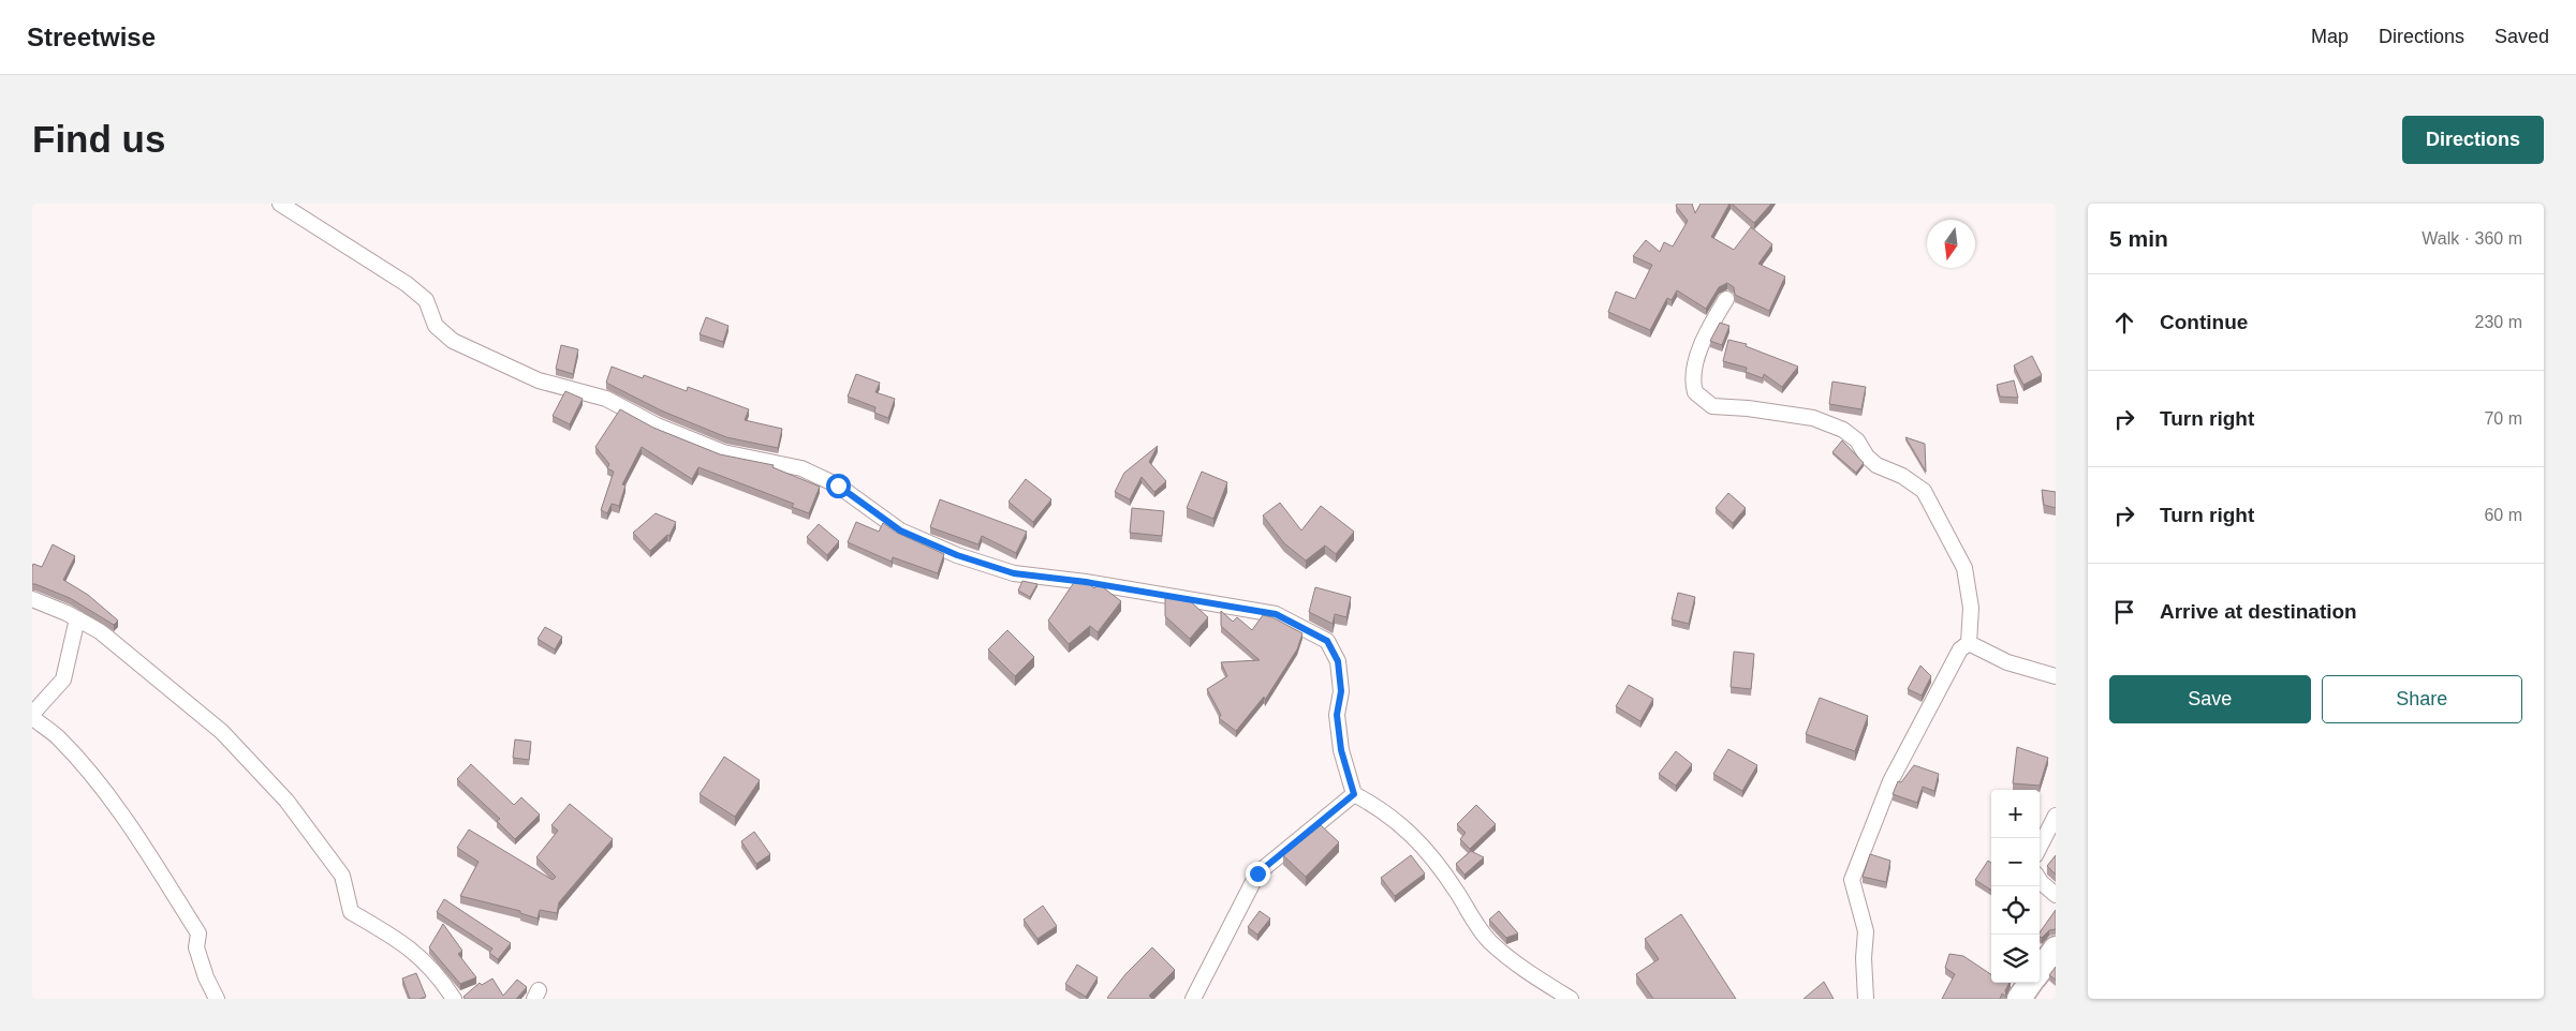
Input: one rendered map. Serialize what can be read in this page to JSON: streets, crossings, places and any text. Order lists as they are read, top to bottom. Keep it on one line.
{"north":"bottom","page":{"header":"Streetwise","nav":["Map","Directions","Saved"],"buttons":["Directions",["Save","Share"]],"title":"Find us","heading":["5 min","Walk · 360 m"],"list":[["Continue","230 m"],["Turn right","70 m"],["Turn right","60 m"],"Arrive at destination"],"map_buttons":["+","−"]}}
